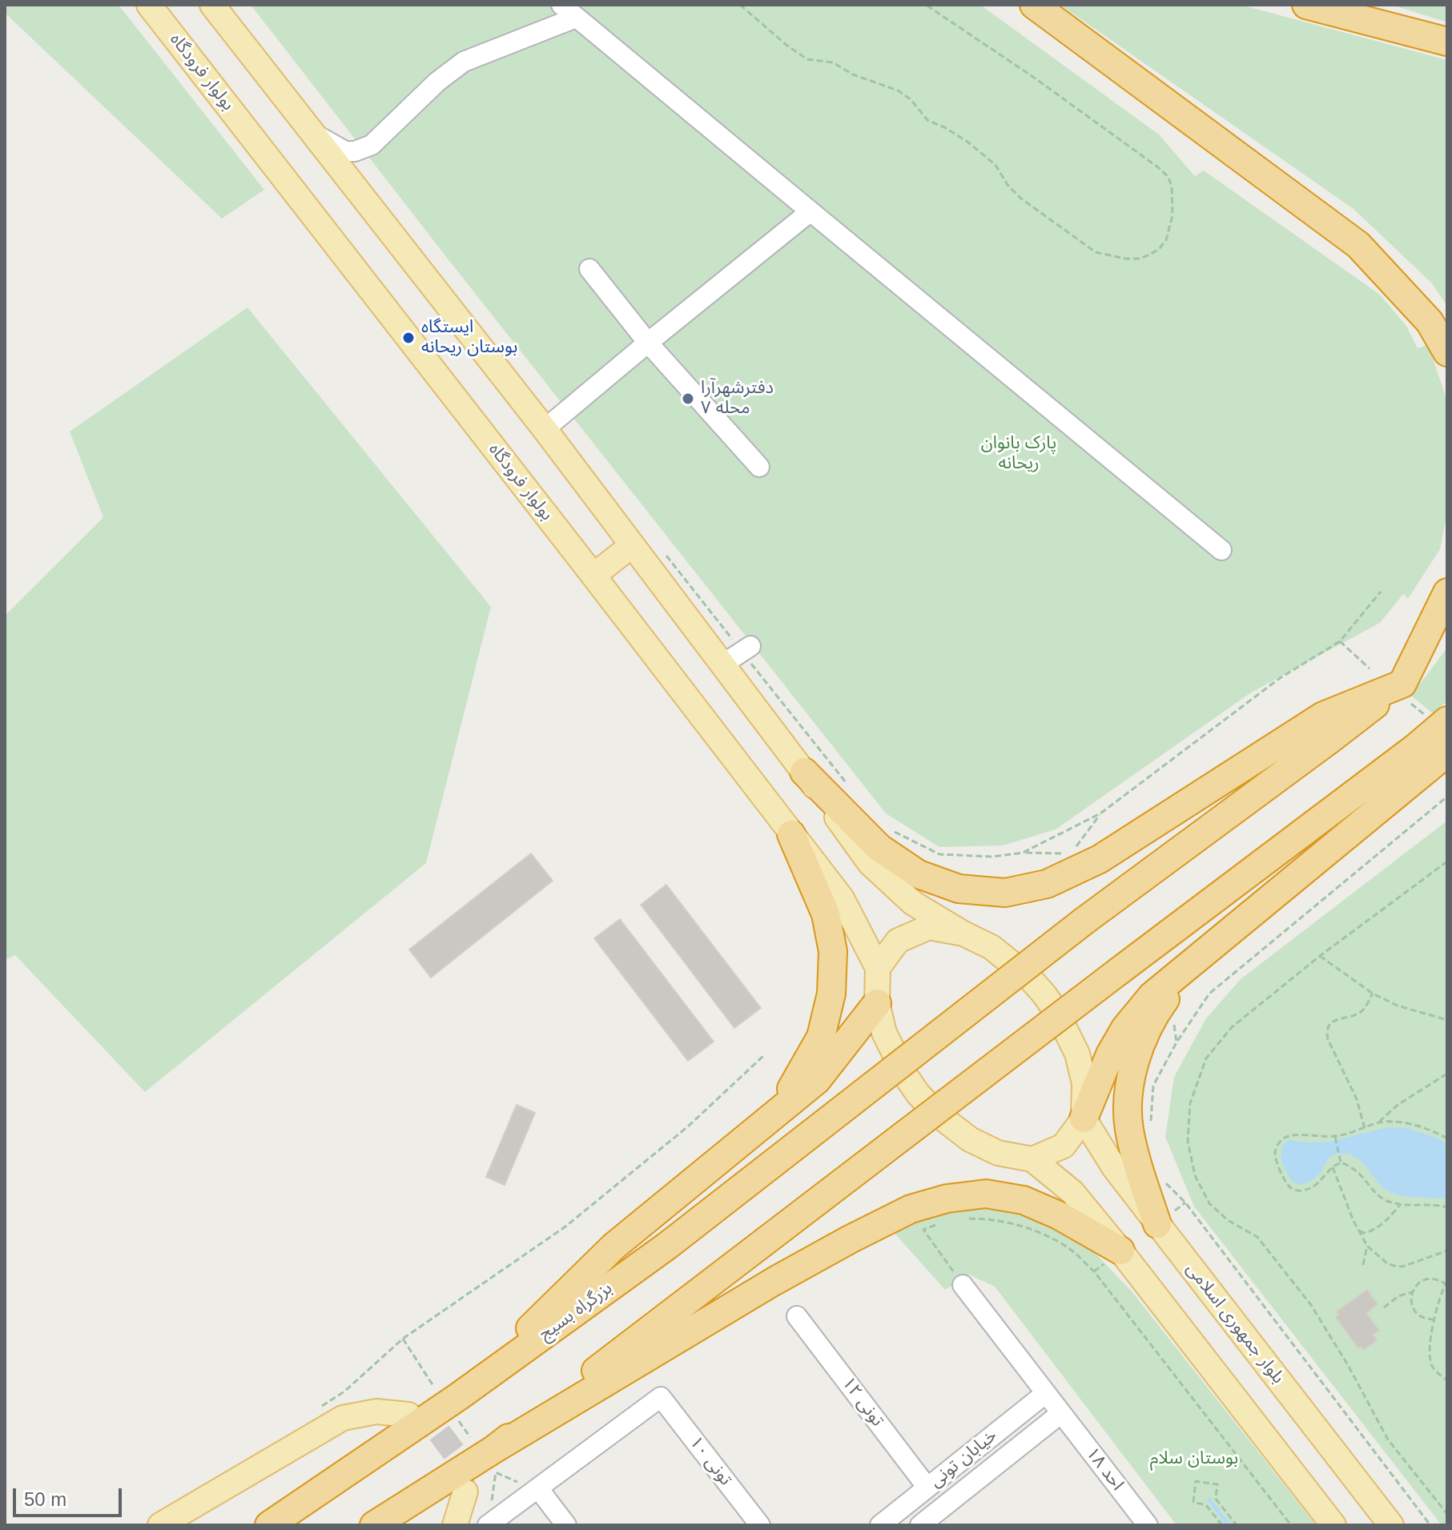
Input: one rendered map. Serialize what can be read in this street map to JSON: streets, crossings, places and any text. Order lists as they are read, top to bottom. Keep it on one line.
{"streets":{"highway":["بزرگراه بسیج"],"main road":["بولوار فرودگاه","بلوار جمهوری اسلامی"],"street":["تونی ۱۲","خیابان تونی","تونی ۱۰","احد ۱۸"]},"crossings":[["بولوار فرودگاه","بلوار جمهوری اسلامی"],["تونی ۱۲","خیابان تونی"],["خیابان تونی","احد ۱۸"]],"parks":["پارک بانوان ریحانه","بوستان سلام"],"places":["ایستگاه بوستان ریحانه","دفترشهرآرا محله ۷"],"scale_bar":"50 m"}
